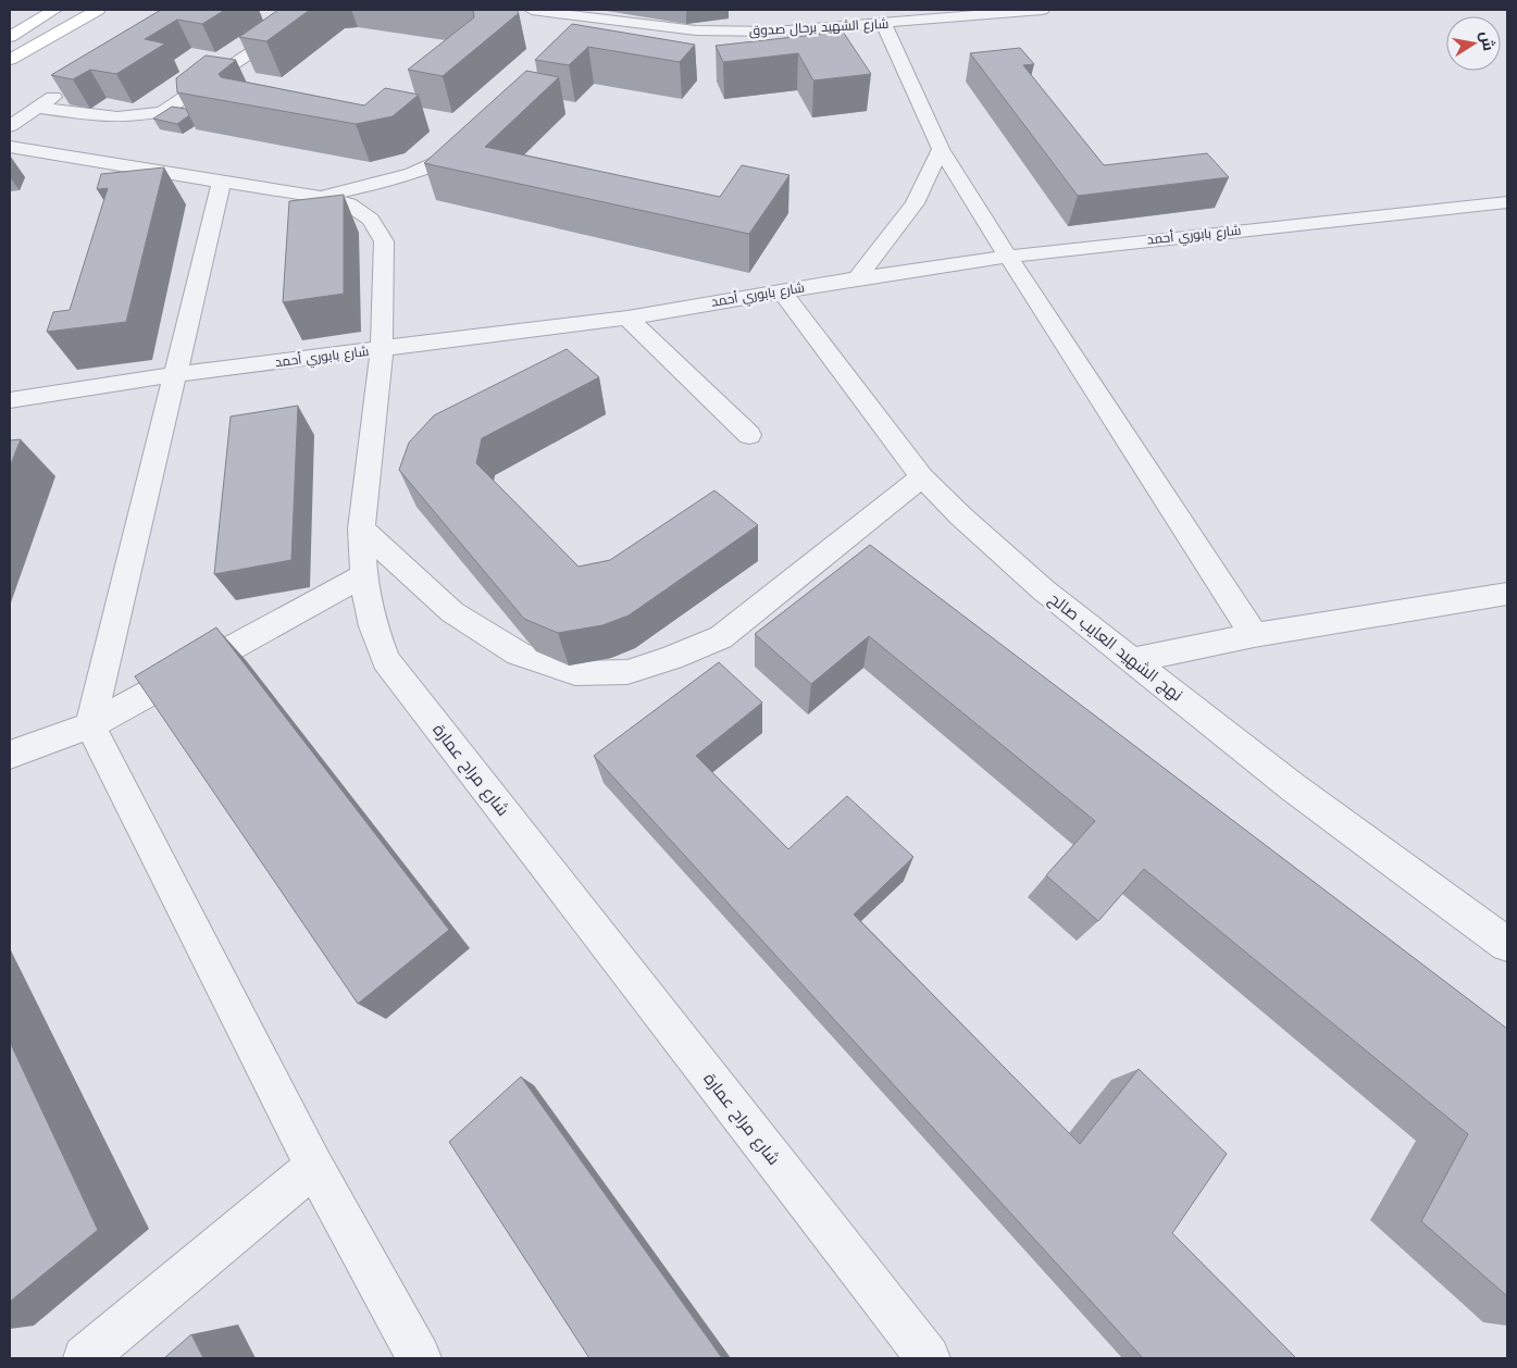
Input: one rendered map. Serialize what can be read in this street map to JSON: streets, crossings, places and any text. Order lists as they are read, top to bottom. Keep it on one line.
{"streets":{"street":["شارع الشهيد برحال صدوق","شارع بابوري أحمد","نهج الشهيد العايب صالح","شارع مراح عمارة"]},"crossings":[["شارع بابوري أحمد","نهج الشهيد العايب صالح"],["شارع بابوري أحمد","شارع مراح عمارة"]],"north":"right"}
